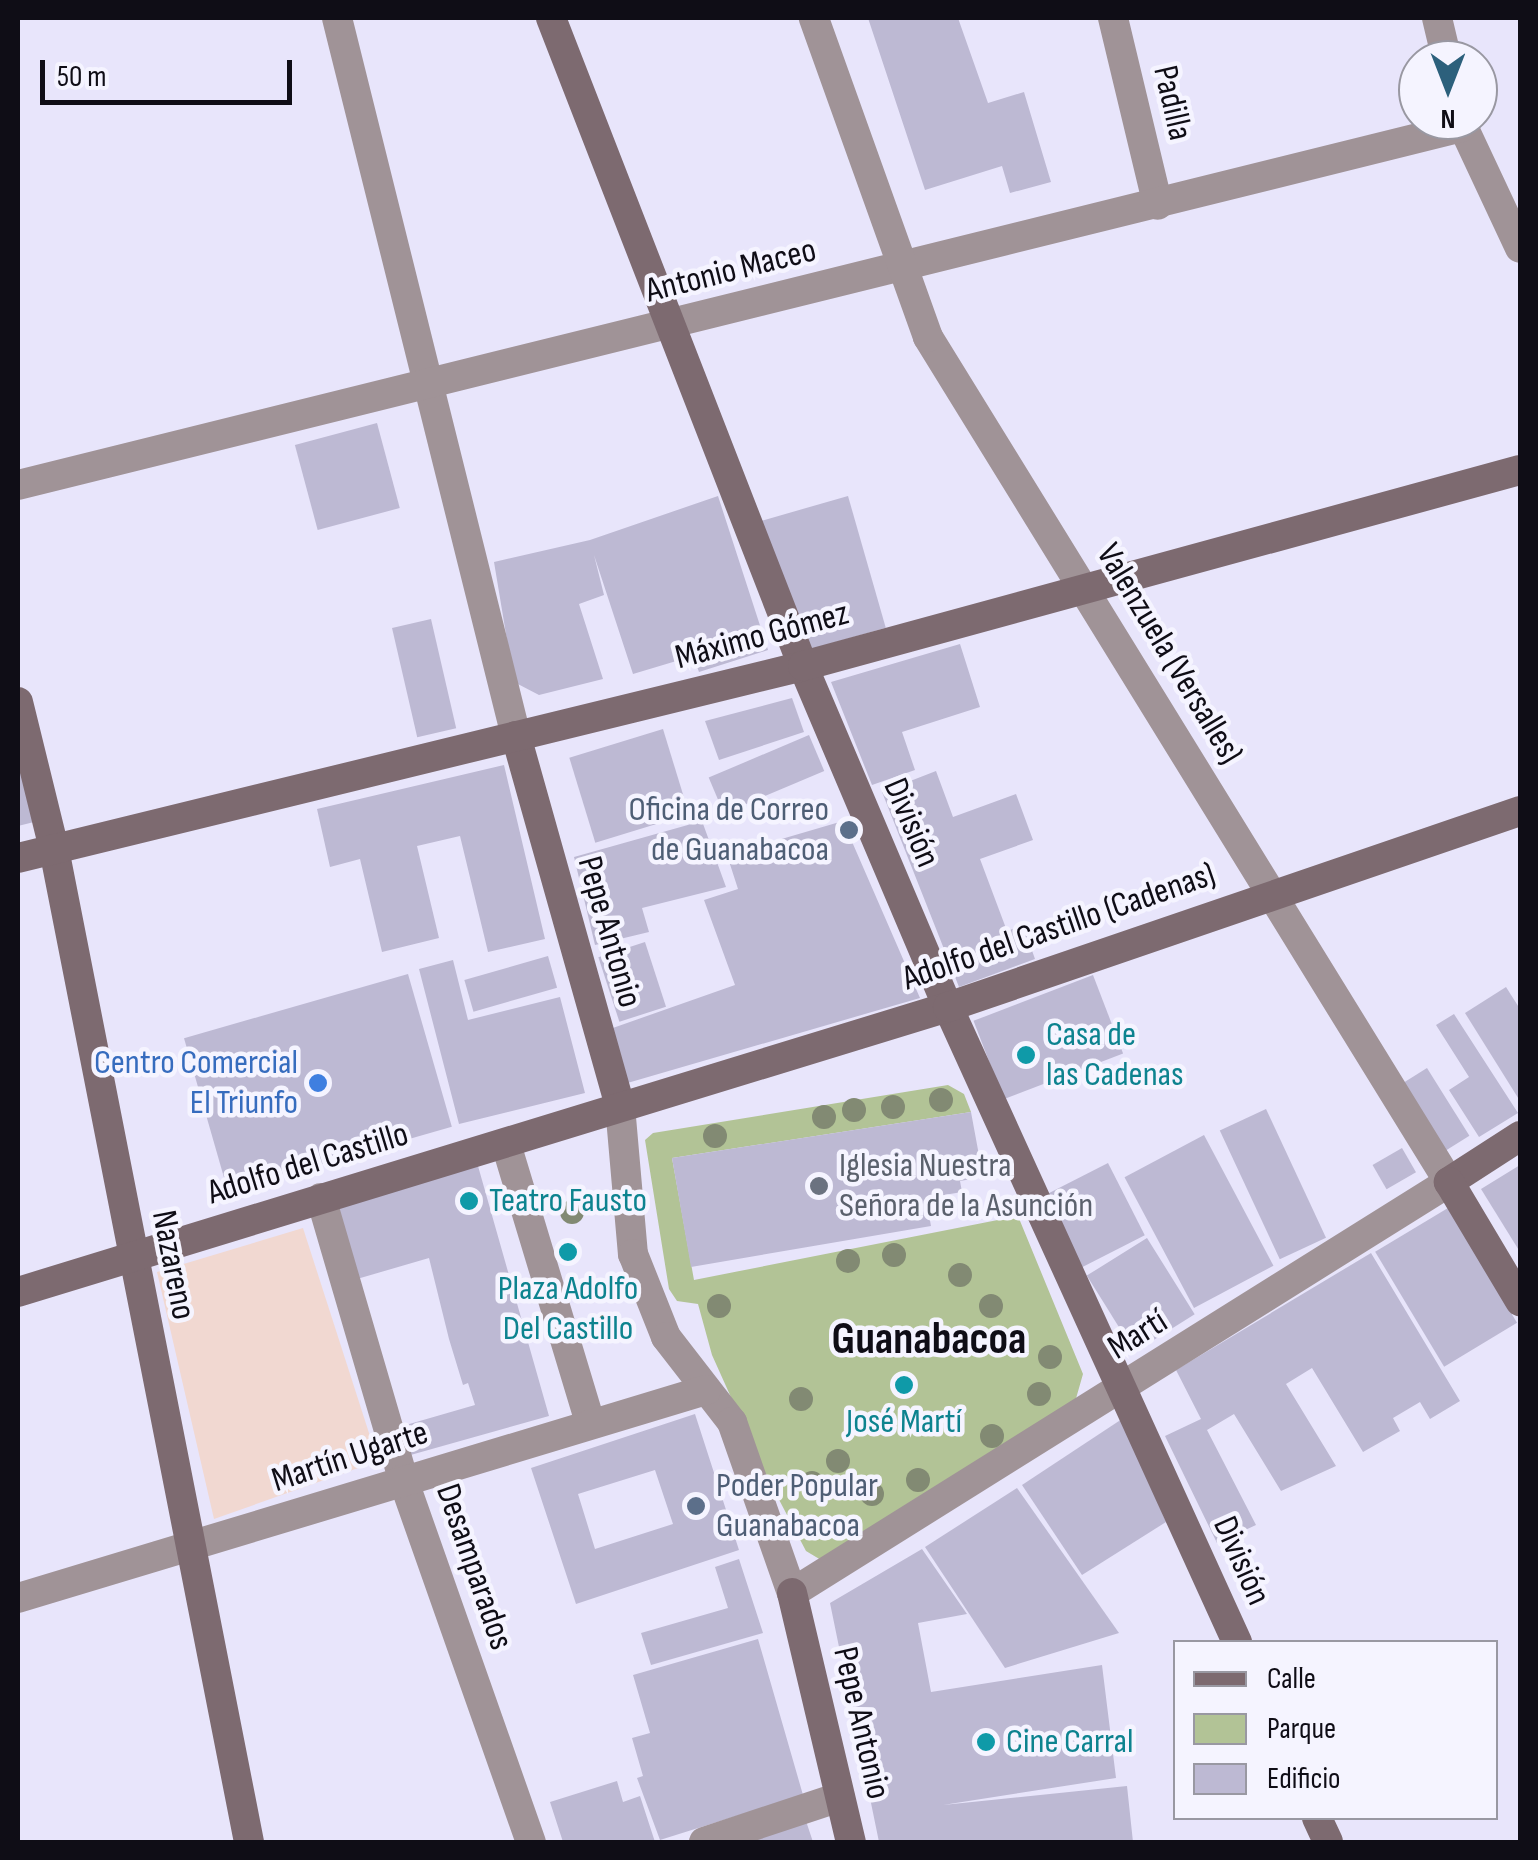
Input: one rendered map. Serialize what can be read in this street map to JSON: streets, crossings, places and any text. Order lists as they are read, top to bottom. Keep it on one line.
{"streets":{"street":["Padilla","Antonio Maceo","Máximo Gómez","Valenzuela (Versalles)","División","Adolfo del Castillo (Cadenas)","Pepe Antonio","Adolfo del Castillo","Nazareno","Martí","Martín Ugarte","Desamparados"]},"crossings":[["Padilla","Antonio Maceo"],["Antonio Maceo","Valenzuela (Versalles)"],["Antonio Maceo","División"],["Antonio Maceo","Pepe Antonio"],["Máximo Gómez","Valenzuela (Versalles)"],["Máximo Gómez","División"],["Máximo Gómez","Pepe Antonio"],["Máximo Gómez","Nazareno"],["Valenzuela (Versalles)","Adolfo del Castillo (Cadenas)"],["Valenzuela (Versalles)","Martí"],["División","Adolfo del Castillo (Cadenas)"],["División","Martí"],["Adolfo del Castillo (Cadenas)","Pepe Antonio"],["Adolfo del Castillo (Cadenas)","Adolfo del Castillo"],["Pepe Antonio","Adolfo del Castillo"],["Pepe Antonio","Martí"],["Pepe Antonio","Martín Ugarte"],["Adolfo del Castillo","Nazareno"],["Adolfo del Castillo","Desamparados"],["Nazareno","Martín Ugarte"],["Martín Ugarte","Desamparados"]],"districts":["Guanabacoa"],"places":["Oficina de Correo de Guanabacoa","Casa de las Cadenas","Centro Comercial El Triunfo","Iglesia Nuestra Señora de la Asunción","Teatro Fausto","Plaza Adolfo Del Castillo","José Martí","Poder Popular Guanabacoa","Cine Carral"],"legend":["Calle","Parque","Edificio"],"scale_bar":"50 m","north":"bottom"}
